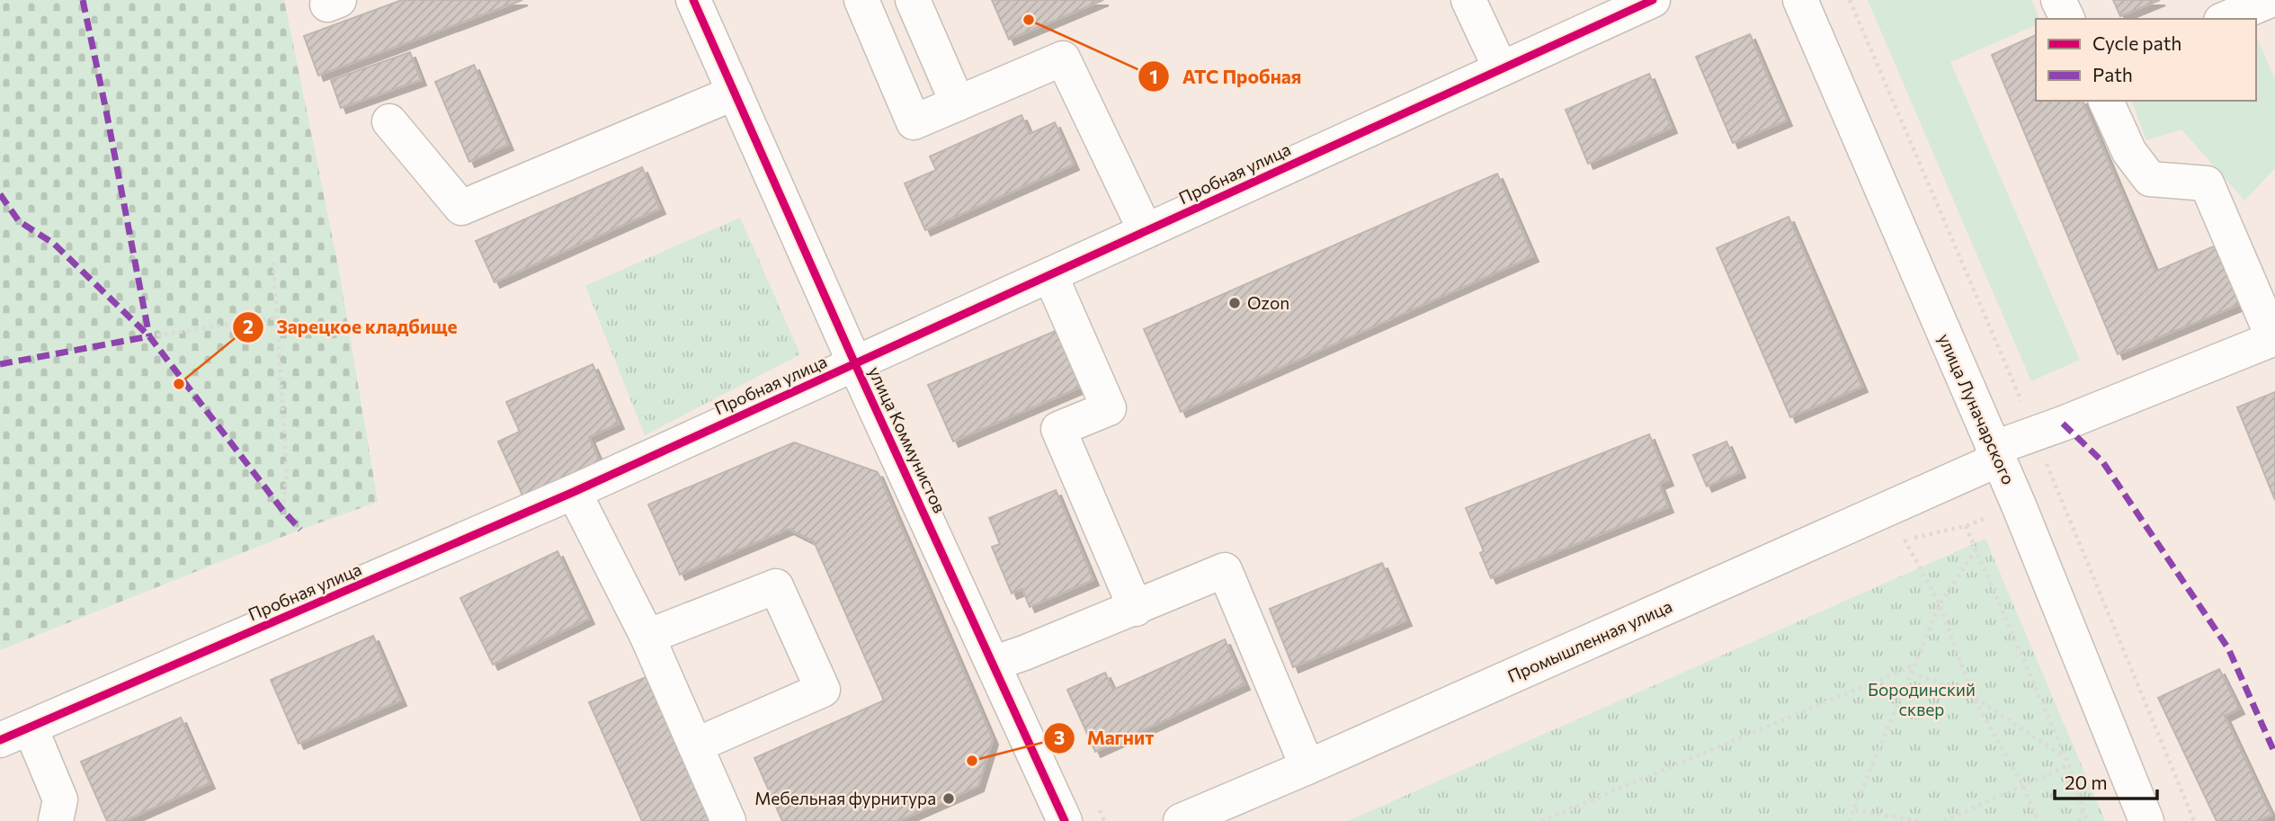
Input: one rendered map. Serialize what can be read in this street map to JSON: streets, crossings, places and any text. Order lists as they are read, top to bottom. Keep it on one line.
{"streets":{"street":["Пробная улица","улица Луначарского","улица Коммунистов","Промышленная улица"]},"crossings":[["Пробная улица","улица Коммунистов"],["улица Луначарского","Промышленная улица"]],"parks":["Бородинский сквер"],"places":["АТС Пробная","Ozon","Зарецкое кладбище","Магнит","Мебельная фурнитура"],"legend":["Cycle path","Path"],"scale_bar":"20 m"}
